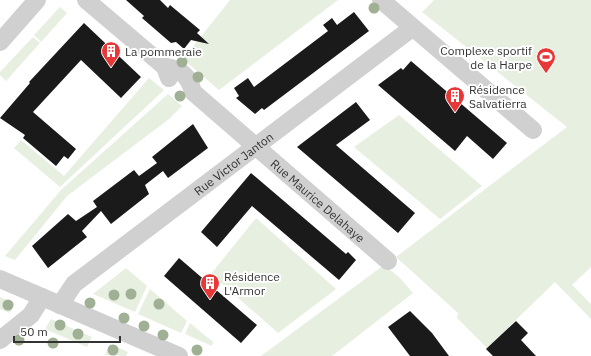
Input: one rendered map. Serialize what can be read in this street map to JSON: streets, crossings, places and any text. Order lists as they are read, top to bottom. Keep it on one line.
{"streets":{"street":["Rue Victor Janton","Rue Maurice Delahaye"]},"crossings":[["Rue Victor Janton","Rue Maurice Delahaye"]],"places":{"building":["La pommeraie","Résidence Salvatierra","Résidence L'Armor"],"sports":["Complexe sportif de la Harpe"]},"scale_bar":"50 m"}
